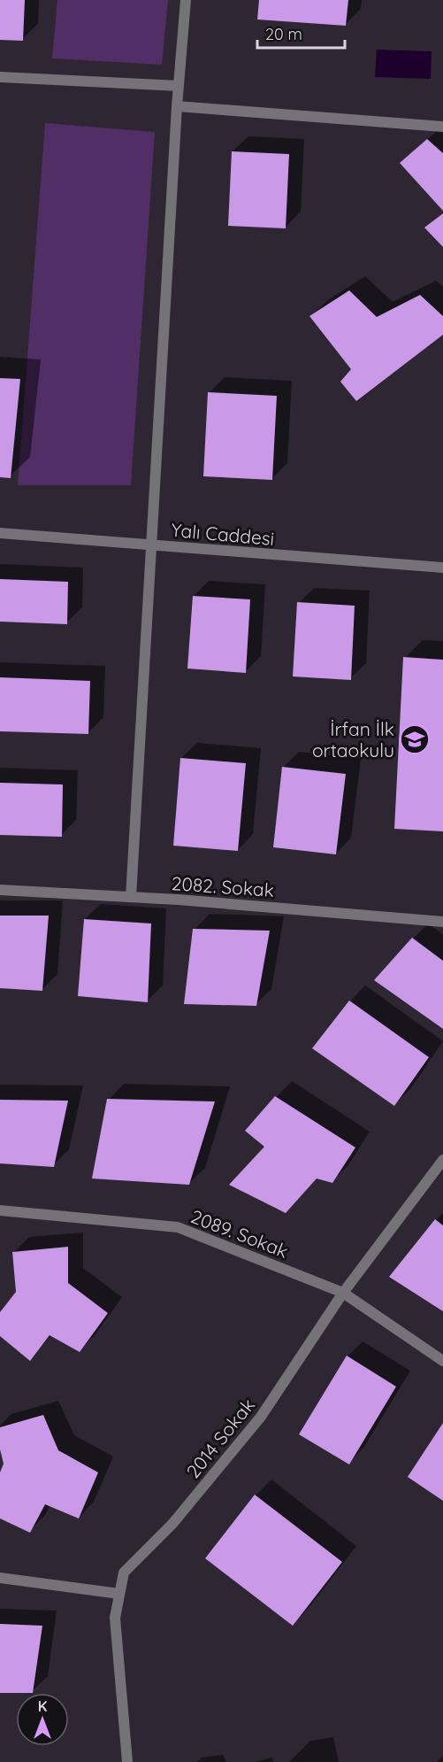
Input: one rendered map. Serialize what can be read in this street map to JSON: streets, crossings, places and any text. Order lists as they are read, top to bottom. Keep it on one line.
{"streets":{"street":["Yalı Caddesi","2082. Sokak","2089. Sokak","2014 Sokak"]},"crossings":[["2089. Sokak","2014 Sokak"]],"places":{"school or university":["İrfan İlk ortaokulu"]},"scale_bar":"20 m","north":"top"}
